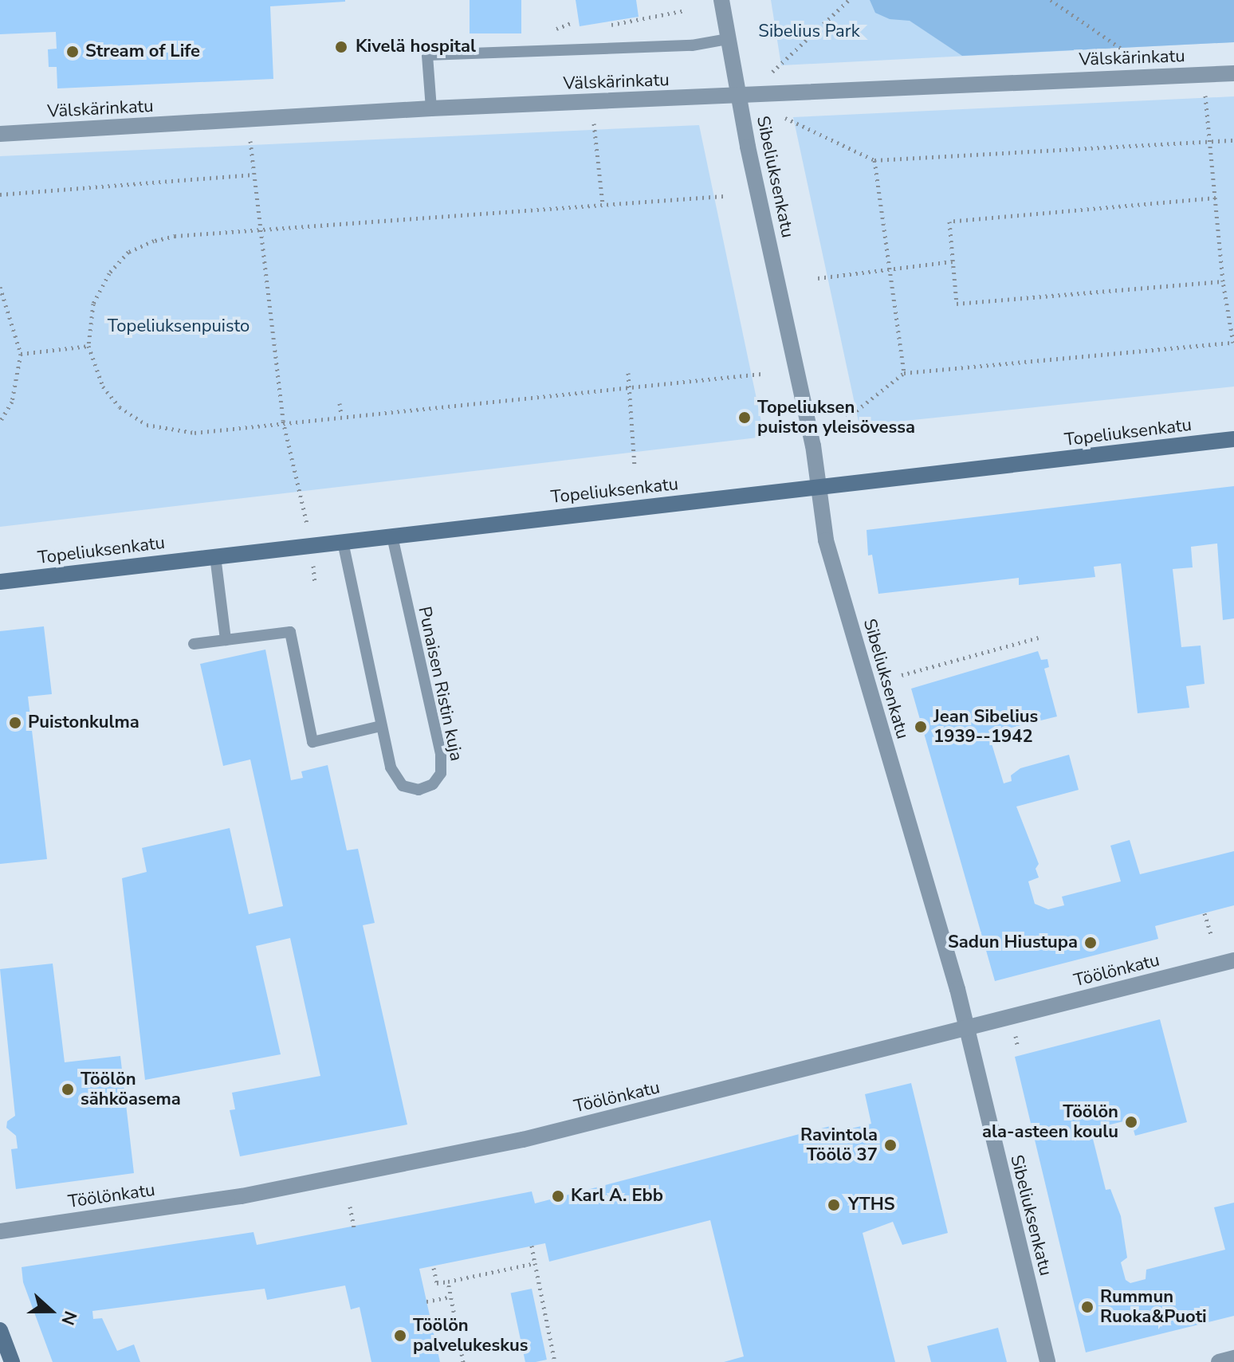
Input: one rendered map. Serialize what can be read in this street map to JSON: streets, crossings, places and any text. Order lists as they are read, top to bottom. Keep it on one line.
{"streets":{"main road":["Topeliuksenkatu"],"street":["Välskärinkatu","Sibeliuksenkatu","Töölönkatu"],"lane":["Punaisen Ristin kuja"]},"crossings":[["Välskärinkatu","Sibeliuksenkatu"],["Sibeliuksenkatu","Topeliuksenkatu"],["Sibeliuksenkatu","Töölönkatu"],["Topeliuksenkatu","Punaisen Ristin kuja"]],"parks":["Sibelius Park","Topeliuksenpuisto"],"places":["Kivelä hospital","Stream of Life","Topeliuksen puiston yleisövessa","Puistonkulma","Jean Sibelius 1939--1942","Sadun Hiustupa","Töölön sähköasema","Töölön ala-asteen koulu","Ravintola Töölö 37","Karl A. Ebb","YTHS","Rummun Ruoka&Puoti","Töölön palvelukeskus"],"north":"right"}
